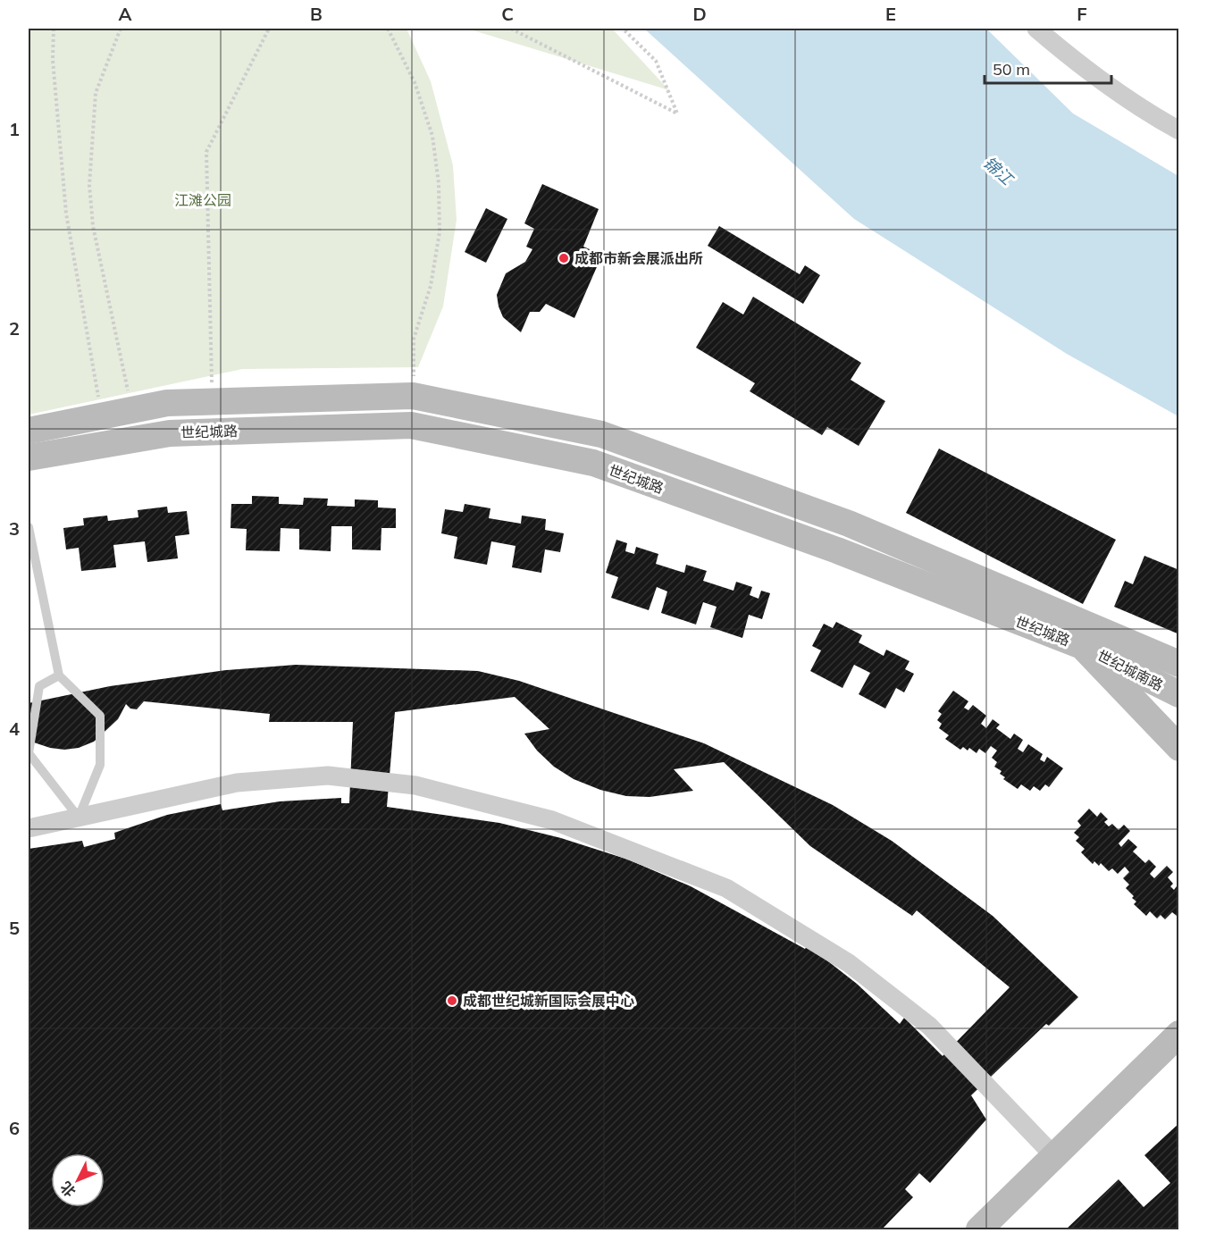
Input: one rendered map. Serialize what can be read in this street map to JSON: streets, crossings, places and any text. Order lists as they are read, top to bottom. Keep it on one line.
{"streets":{"main road":["世纪城路","世纪城南路"]},"crossings":[["世纪城路","世纪城南路"]],"water":["锦江"],"parks":["江滩公园"],"places":["成都市新会展派出所","成都世纪城新国际会展中心"],"scale_bar":"50 m","north":"bottom left","grid":{"columns":["A","B","C","D","E","F"],"rows":["1","2","3","4","5","6"]}}
